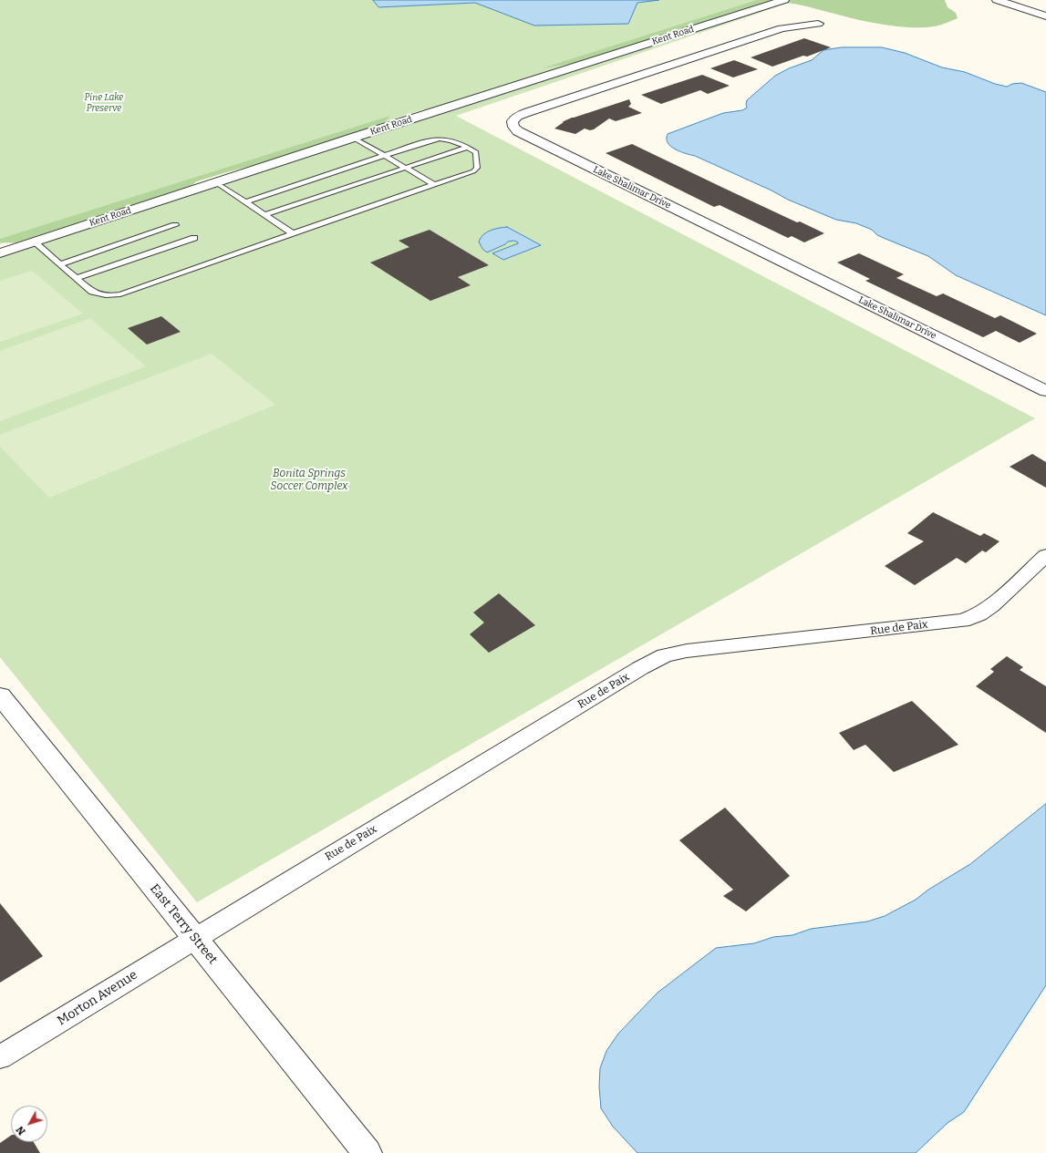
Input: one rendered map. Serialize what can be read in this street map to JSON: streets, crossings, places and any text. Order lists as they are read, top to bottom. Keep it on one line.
{"streets":{"street":["Kent Road","Lake Shalimar Drive","Rue de Paix","East Terry Street","Morton Avenue"]},"crossings":[["Rue de Paix","East Terry Street"],["Rue de Paix","Morton Avenue"],["East Terry Street","Morton Avenue"]],"parks":["Pine Lake Preserve","Bonita Springs Soccer Complex"],"north":"bottom left"}
